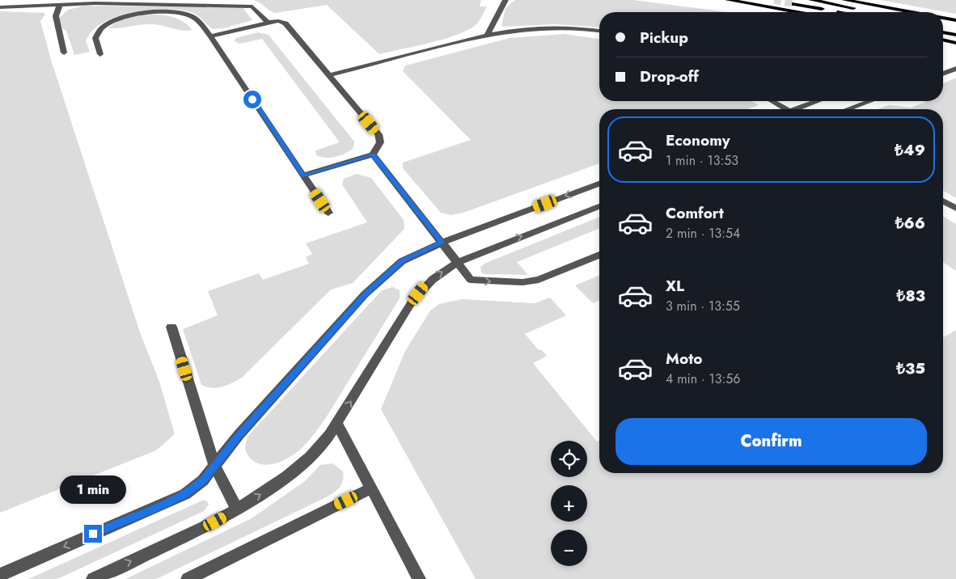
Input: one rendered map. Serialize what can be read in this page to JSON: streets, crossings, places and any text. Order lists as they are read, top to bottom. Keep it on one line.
{"page":{"banner":["Pickup","Drop-off"],"list":[{"name":"Economy","note":"1 min · 13:53","value":"₺49"},{"name":"Comfort","note":"2 min · 13:54","value":"₺66"},{"name":"XL","note":"3 min · 13:55","value":"₺83"},{"name":"Moto","note":"4 min · 13:56","value":"₺35"}],"buttons":"Confirm","map_buttons":["+","−"],"bubble":"1 min"}}
